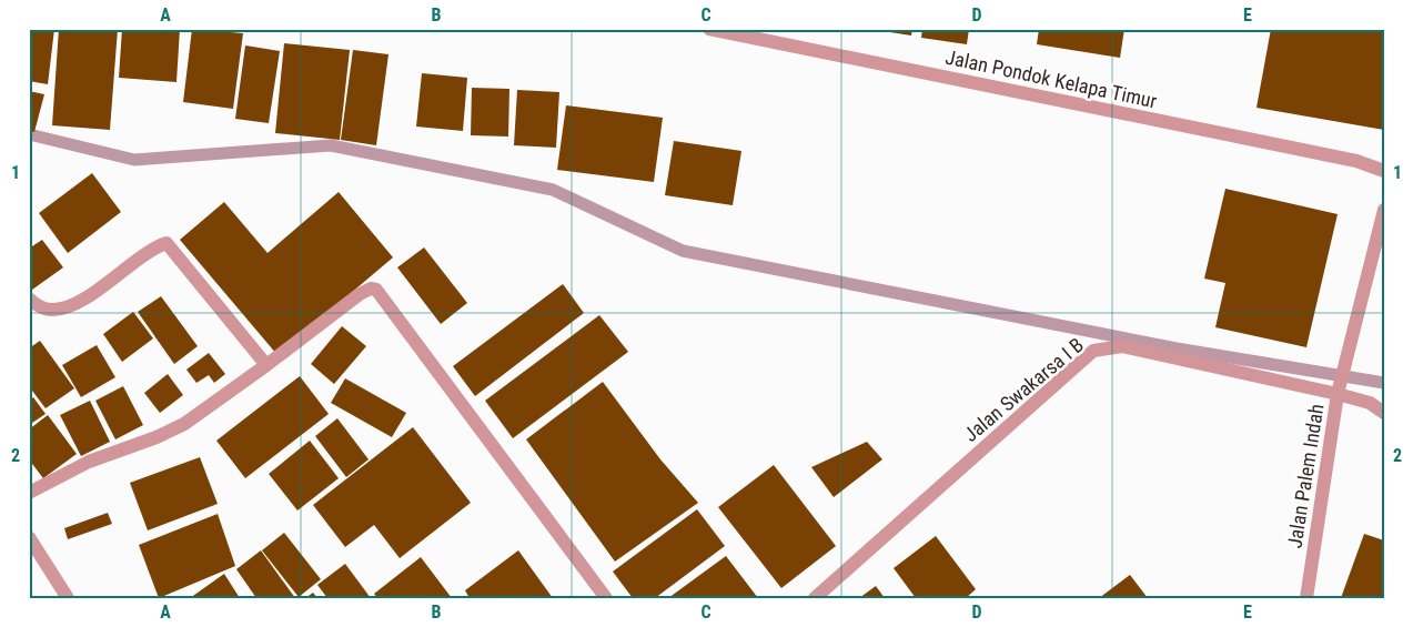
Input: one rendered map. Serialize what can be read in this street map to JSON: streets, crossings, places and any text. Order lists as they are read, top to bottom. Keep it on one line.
{"streets":{"street":["Jalan Pondok Kelapa Timur","Jalan Swakarsa I B","Jalan Palem Indah"]},"crossings":[["Jalan Swakarsa I B","Jalan Palem Indah"]],"grid":{"columns":["A","B","C","D","E"],"rows":["1","2"]}}
